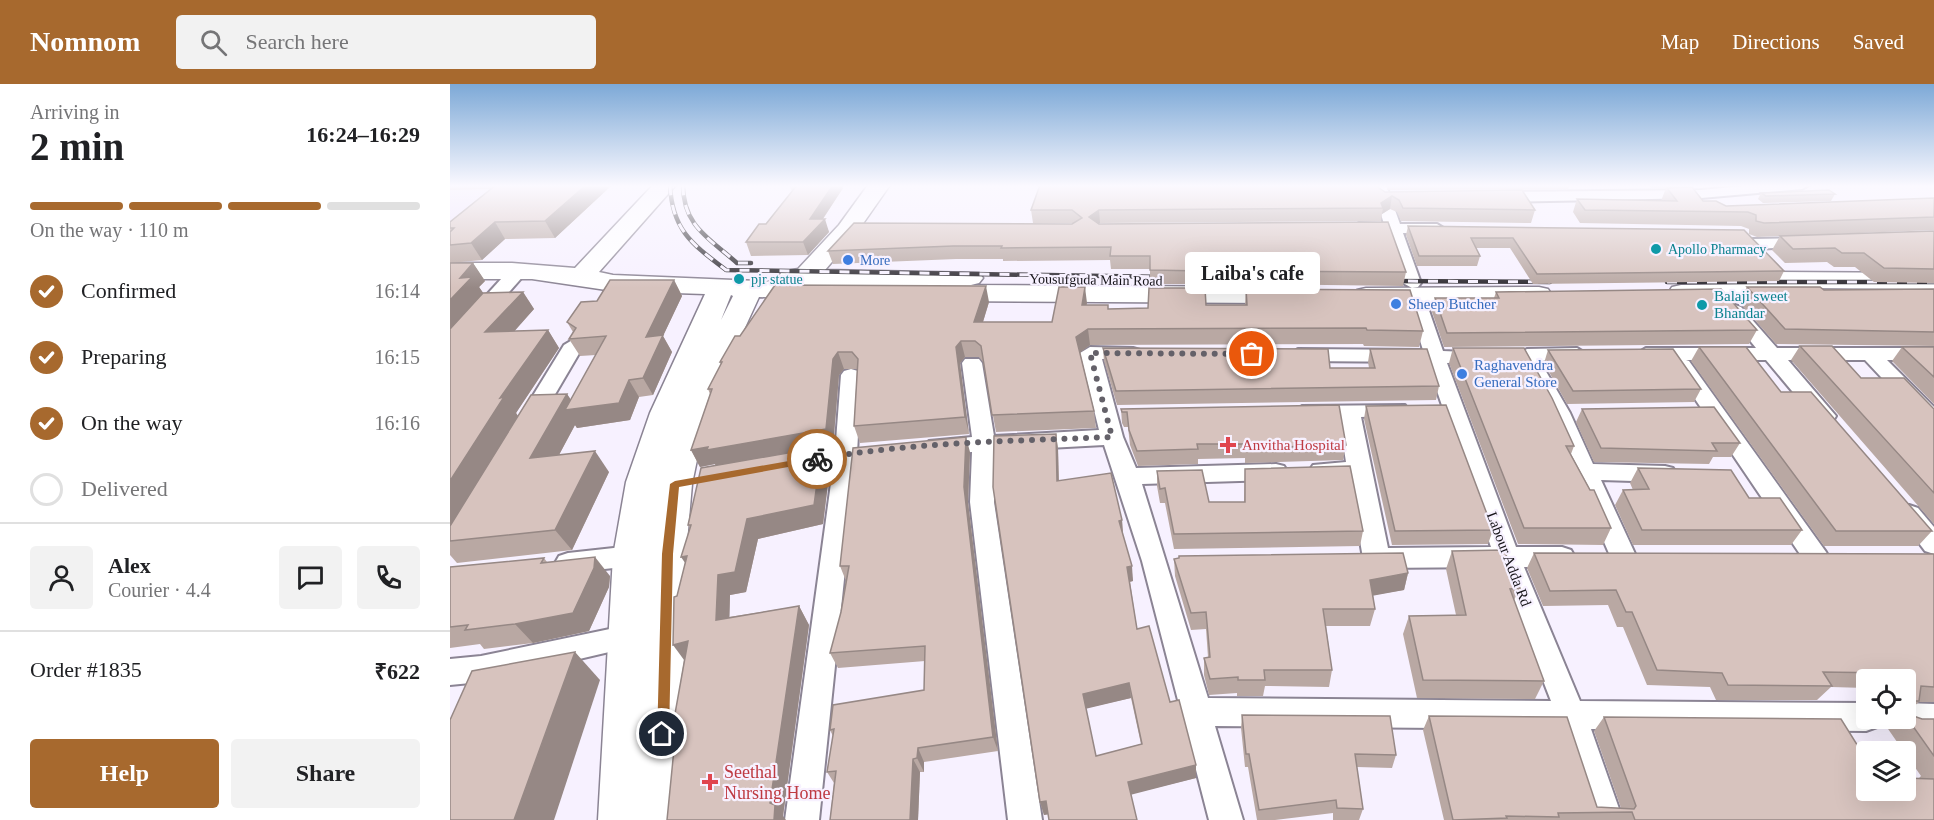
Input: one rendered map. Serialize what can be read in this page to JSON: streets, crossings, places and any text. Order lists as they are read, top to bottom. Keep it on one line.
{"streets":{"main road":["Yousufguda Main Road"],"street":["Labour Adda Rd"]},"places":{"other":["Apollo Pharmacy","More","pjr statue","Sheep Butcher","Balaji sweet Bhandar","Laiba's cafe","Raghavendra General Store"],"health":["Anvitha Hospital","Seethal Nursing Home"]},"page":{"header":"Nomnom","search":"Search here","nav":["Map","Directions","Saved"],"heading":["2 min","Arriving in","16:24–16:29"],"panel":["Alex","Courier · 4.4","Order #1835","₹622"],"bar":"On the way · 110 m","bubble":"Laiba's cafe","list":[["Confirmed","16:14"],["Preparing","16:15"],["On the way","16:16"],"Delivered"],"buttons":["Help","Share"]}}
